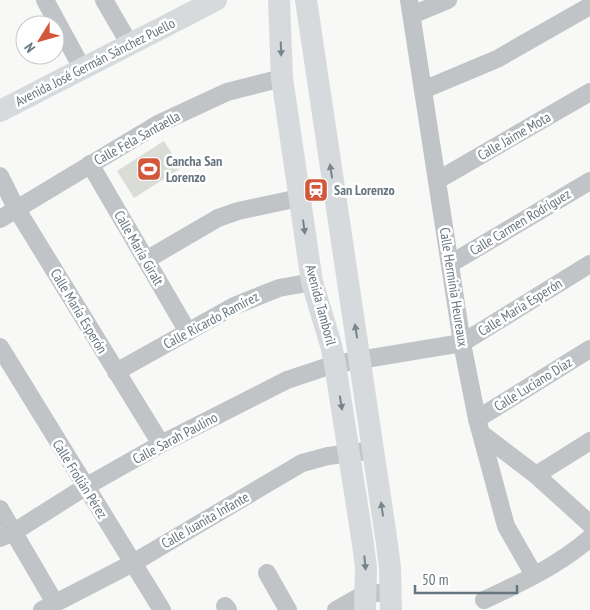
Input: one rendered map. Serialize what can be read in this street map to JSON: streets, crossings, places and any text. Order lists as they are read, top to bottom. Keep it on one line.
{"streets":{"main road":["Avenida José Germán Sánchez Puello","Avenida Tamboril"],"street":["Calle Jaime Mota","Calle Fela Santaella","Calle Carmen Rodríguez","Calle María Giralt","Calle Herminia Heureaux","Calle María Esperón","Calle Ricardo Ramírez","Calle Luciano Díaz","Calle Sarah Paulino","Calle Frolián Pérez","Calle Juanita Infante"]},"crossings":[["Calle Jaime Mota","Calle Herminia Heureaux"],["Calle Fela Santaella","Calle María Giralt"],["Calle Fela Santaella","Avenida Tamboril"],["Calle Fela Santaella","Calle María Esperón"],["Calle Carmen Rodríguez","Calle Herminia Heureaux"],["Calle María Giralt","Calle Ricardo Ramírez"],["Calle Herminia Heureaux","Calle María Esperón"],["Calle Herminia Heureaux","Calle Luciano Díaz"],["Avenida Tamboril","Calle María Esperón"],["Avenida Tamboril","Calle Ricardo Ramírez"],["Avenida Tamboril","Calle Sarah Paulino"],["Avenida Tamboril","Calle Juanita Infante"],["Calle María Esperón","Calle Ricardo Ramírez"],["Calle María Esperón","Calle Sarah Paulino"],["Calle Sarah Paulino","Calle Frolián Pérez"],["Calle Frolián Pérez","Calle Juanita Infante"]],"places":{"sports":["Cancha San Lorenzo"],"station":["San Lorenzo"]},"scale_bar":"50 m","north":"bottom left"}
